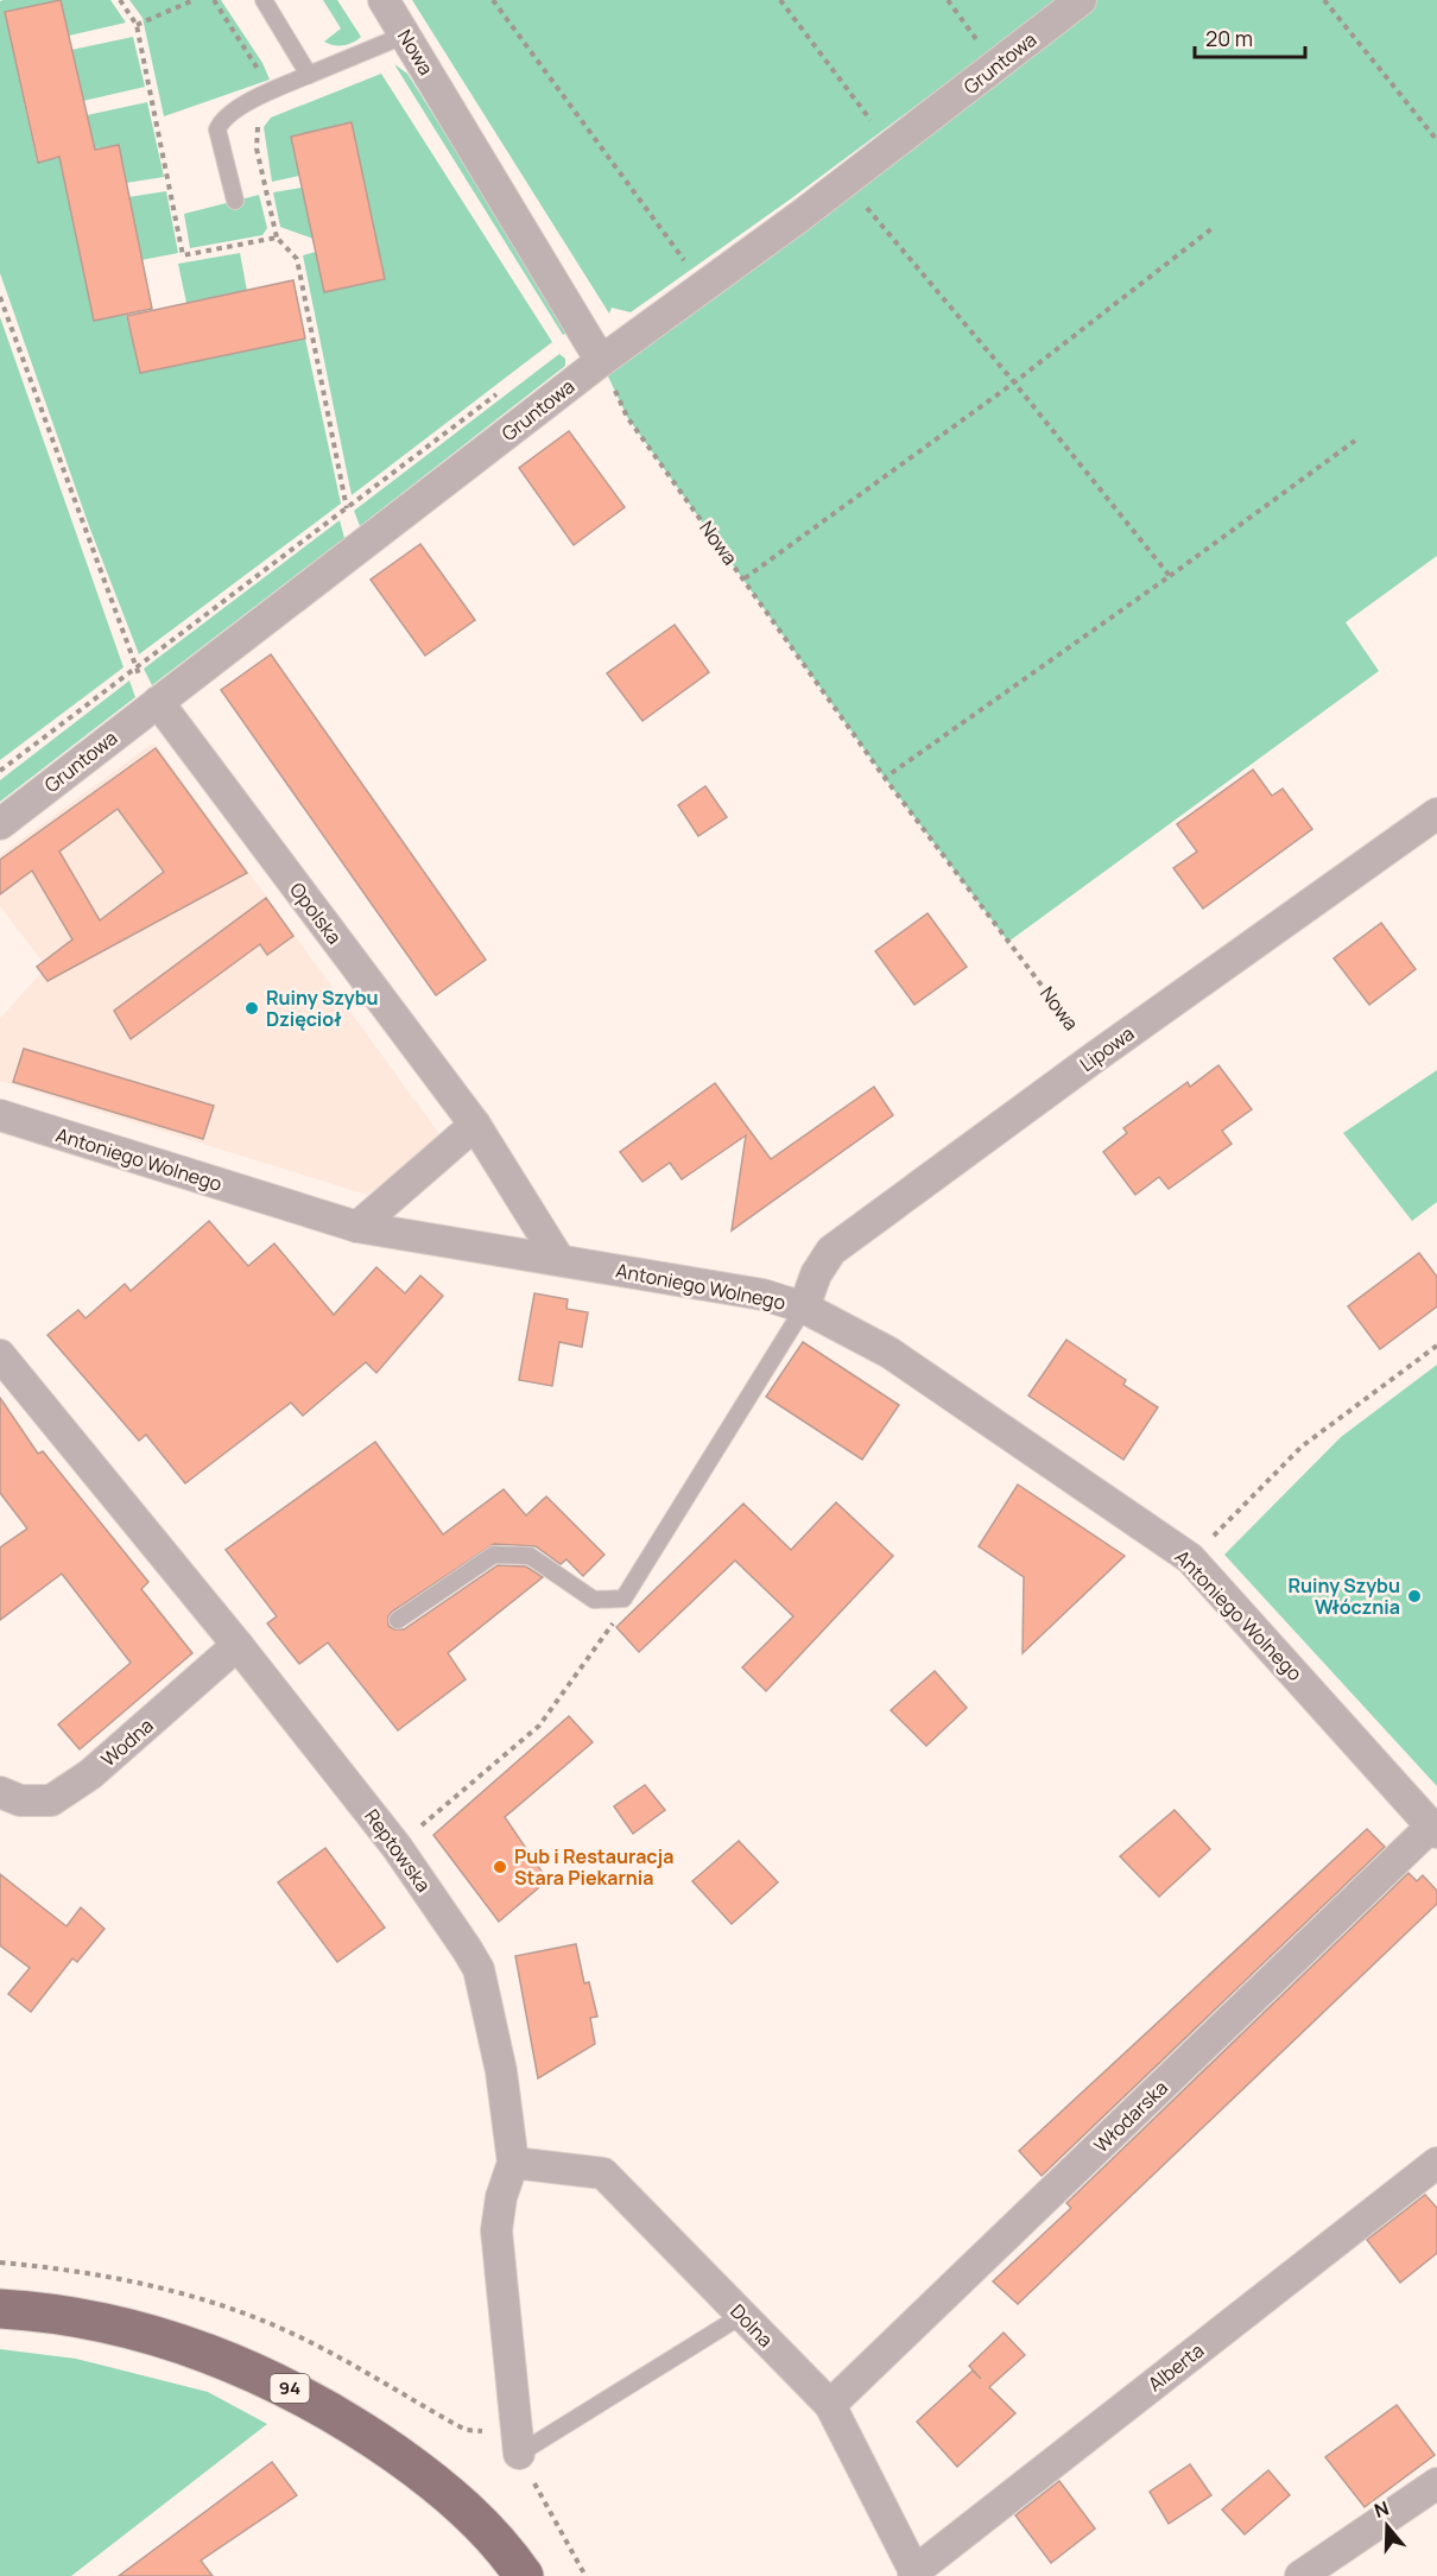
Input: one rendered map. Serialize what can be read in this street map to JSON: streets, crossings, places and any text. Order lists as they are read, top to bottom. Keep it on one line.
{"streets":{"main road":["94"],"street":["Nowa","Gruntowa","Opolska","Lipowa","Antoniego Wolnego","Wodna","Reptowska","Włodarska","Dolna","Alberta"]},"crossings":[["Nowa","Gruntowa"],["Nowa","Lipowa"],["Gruntowa","Opolska"],["Opolska","Antoniego Wolnego"],["Lipowa","Antoniego Wolnego"],["Antoniego Wolnego","Włodarska"],["Wodna","Reptowska"],["Reptowska","Dolna"],["Włodarska","Dolna"],["Dolna","Alberta"]],"places":["Ruiny Szybu Dzięcioł","Ruiny Szybu Włócznia","Pub i Restauracja Stara Piekarnia"],"scale_bar":"20 m","north":"top"}
